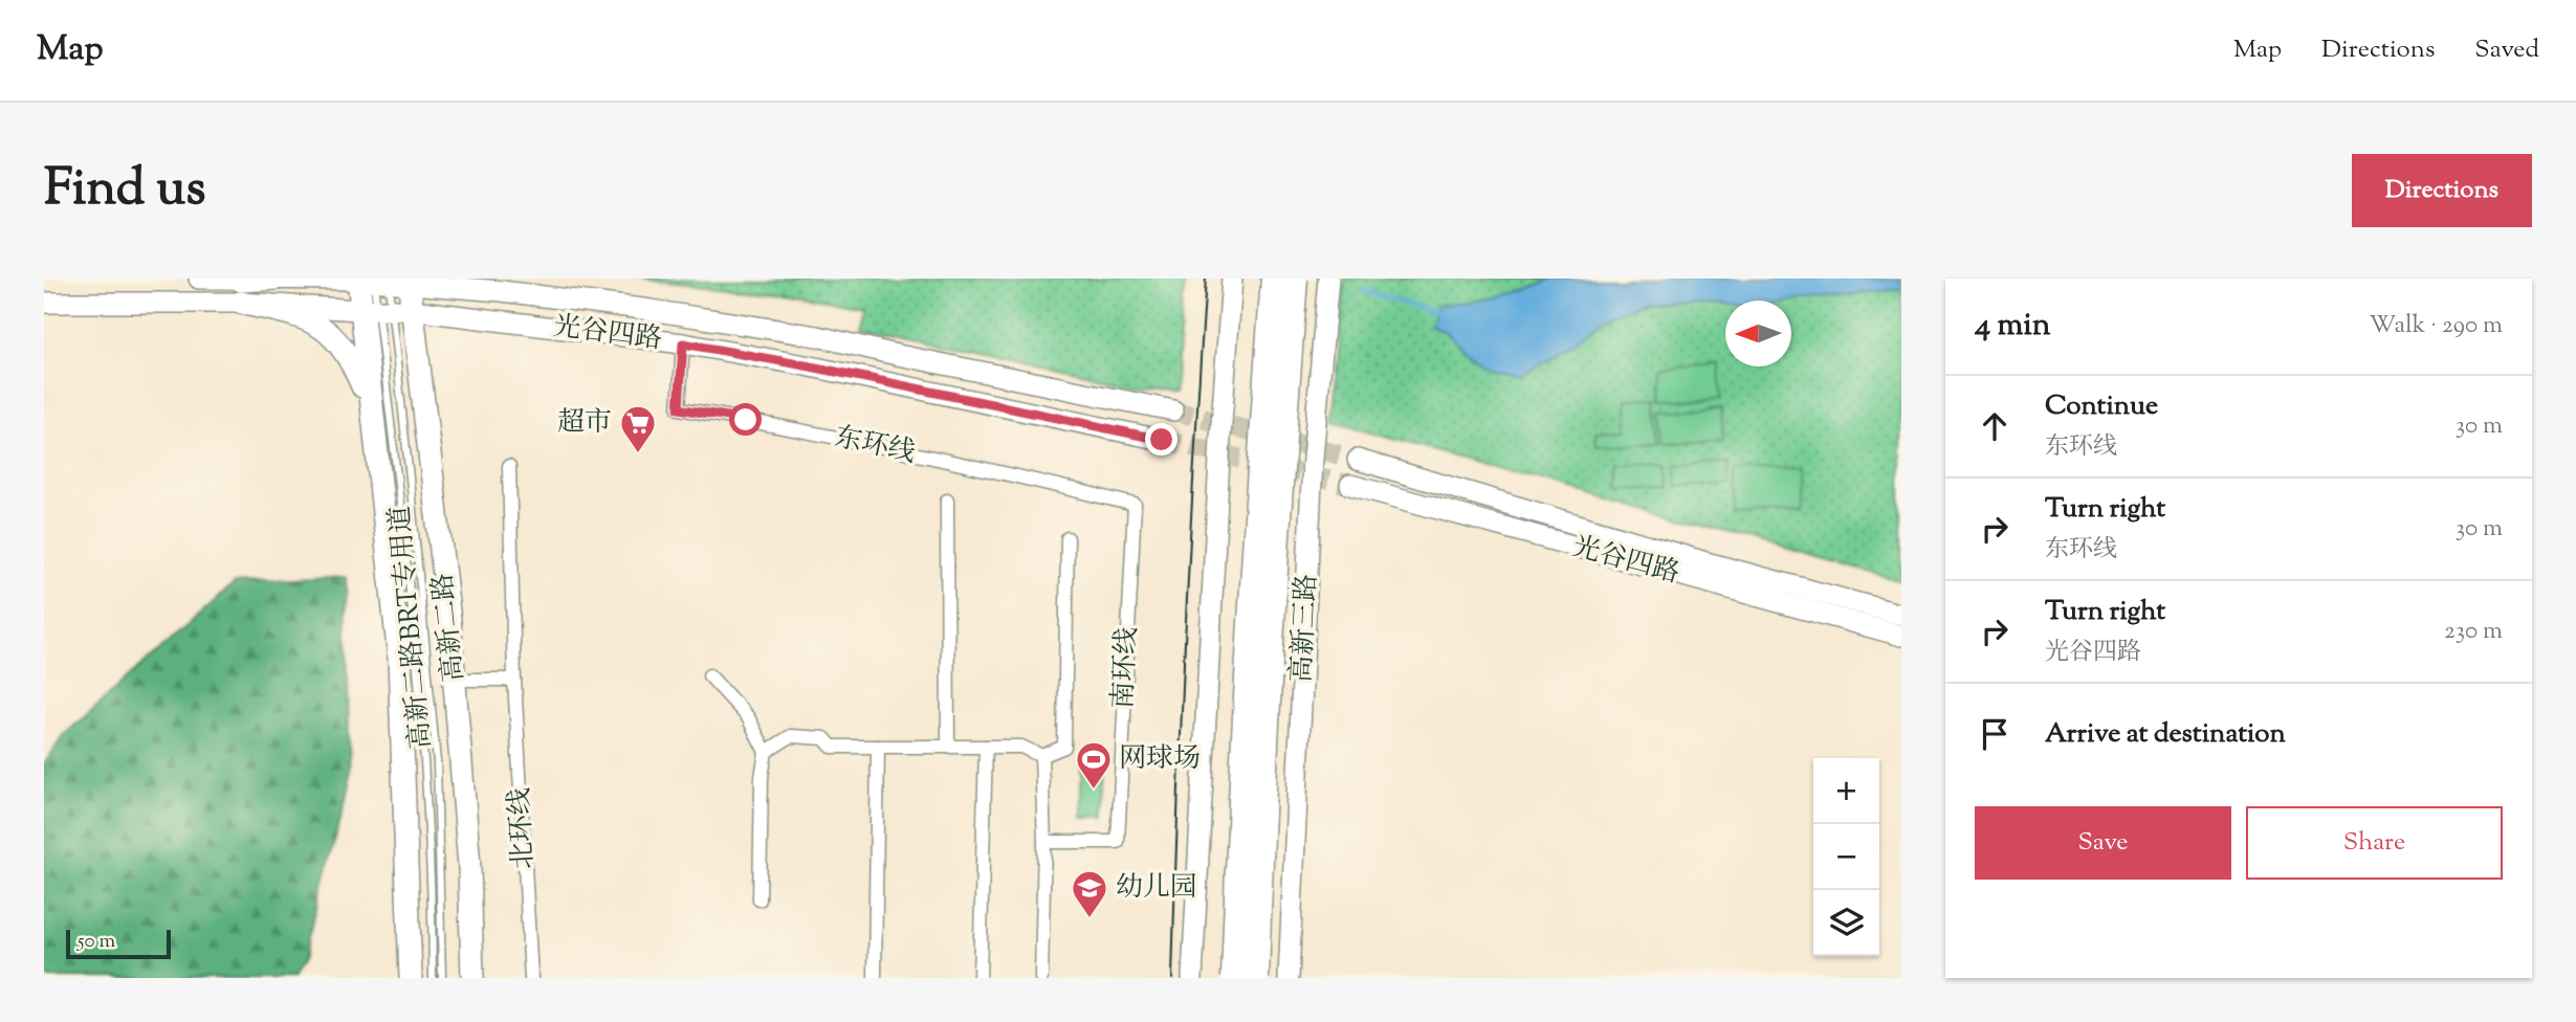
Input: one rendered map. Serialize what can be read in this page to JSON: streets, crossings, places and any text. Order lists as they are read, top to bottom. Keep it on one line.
{"streets":{"highway":["高新三路"],"main road":["光谷四路","高新二路"],"street":["东环线","南环线","北环线"],"lane":["高新二路BRT专用道"]},"crossings":[["光谷四路","东环线"],["光谷四路","高新二路BRT专用道"],["光谷四路","高新二路"],["东环线","南环线"],["高新二路BRT专用道","高新二路"]],"places":{"supermarket":["超市"],"sports":["网球场"],"school or university":["幼儿园"]},"scale_bar":"50 m","north":"left","page":{"header":"Map","nav":["Map","Directions","Saved"],"title":"Find us","buttons":["Directions",["Save","Share"]],"heading":["4 min","Walk · 290 m"],"list":[["Continue","东环线","30 m"],["Turn right","东环线","30 m"],["Turn right","光谷四路","230 m"],"Arrive at destination"],"map_buttons":["+","−"],"scale":"50 m"}}
